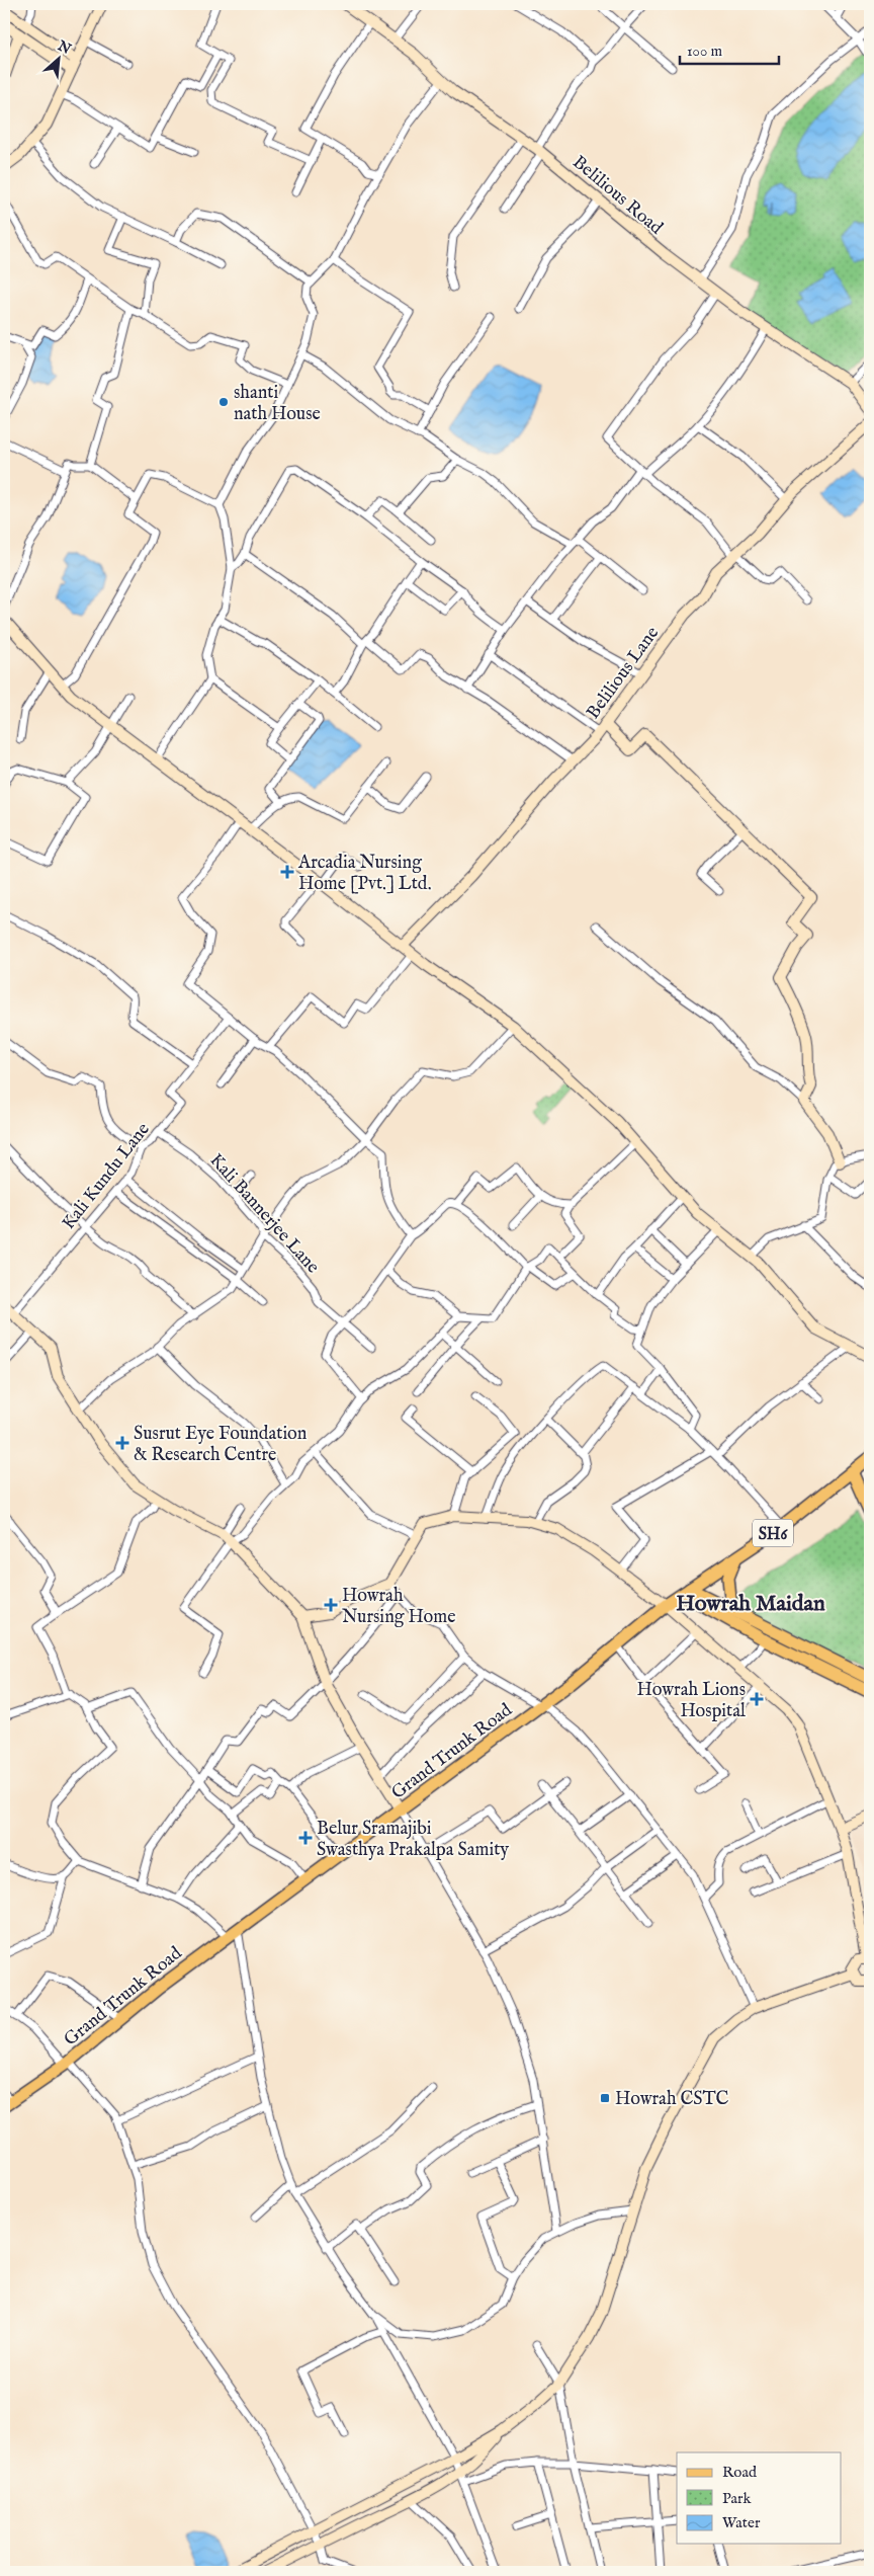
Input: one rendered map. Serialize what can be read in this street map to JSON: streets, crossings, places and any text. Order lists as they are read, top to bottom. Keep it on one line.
{"streets":{"main road":["Belilious Road","Belilious Lane","SH6","Grand Trunk Road"],"street":["Kali Kundu Lane","Kali Bannerjee Lane"]},"crossings":[["Kali Kundu Lane","Kali Bannerjee Lane"]],"districts":["Howrah Maidan"],"places":{"other":["shanti nath House"],"health":["Arcadia Nursing Home [Pvt.] Ltd.","Susrut Eye Foundation & Research Centre","Howrah Nursing Home","Howrah Lions Hospital","Belur Sramajibi Swasthya Prakalpa Samity"],"transit":["Howrah CSTC"]},"legend":["Road","Park","Water"],"scale_bar":"100 m","north":"top right"}
